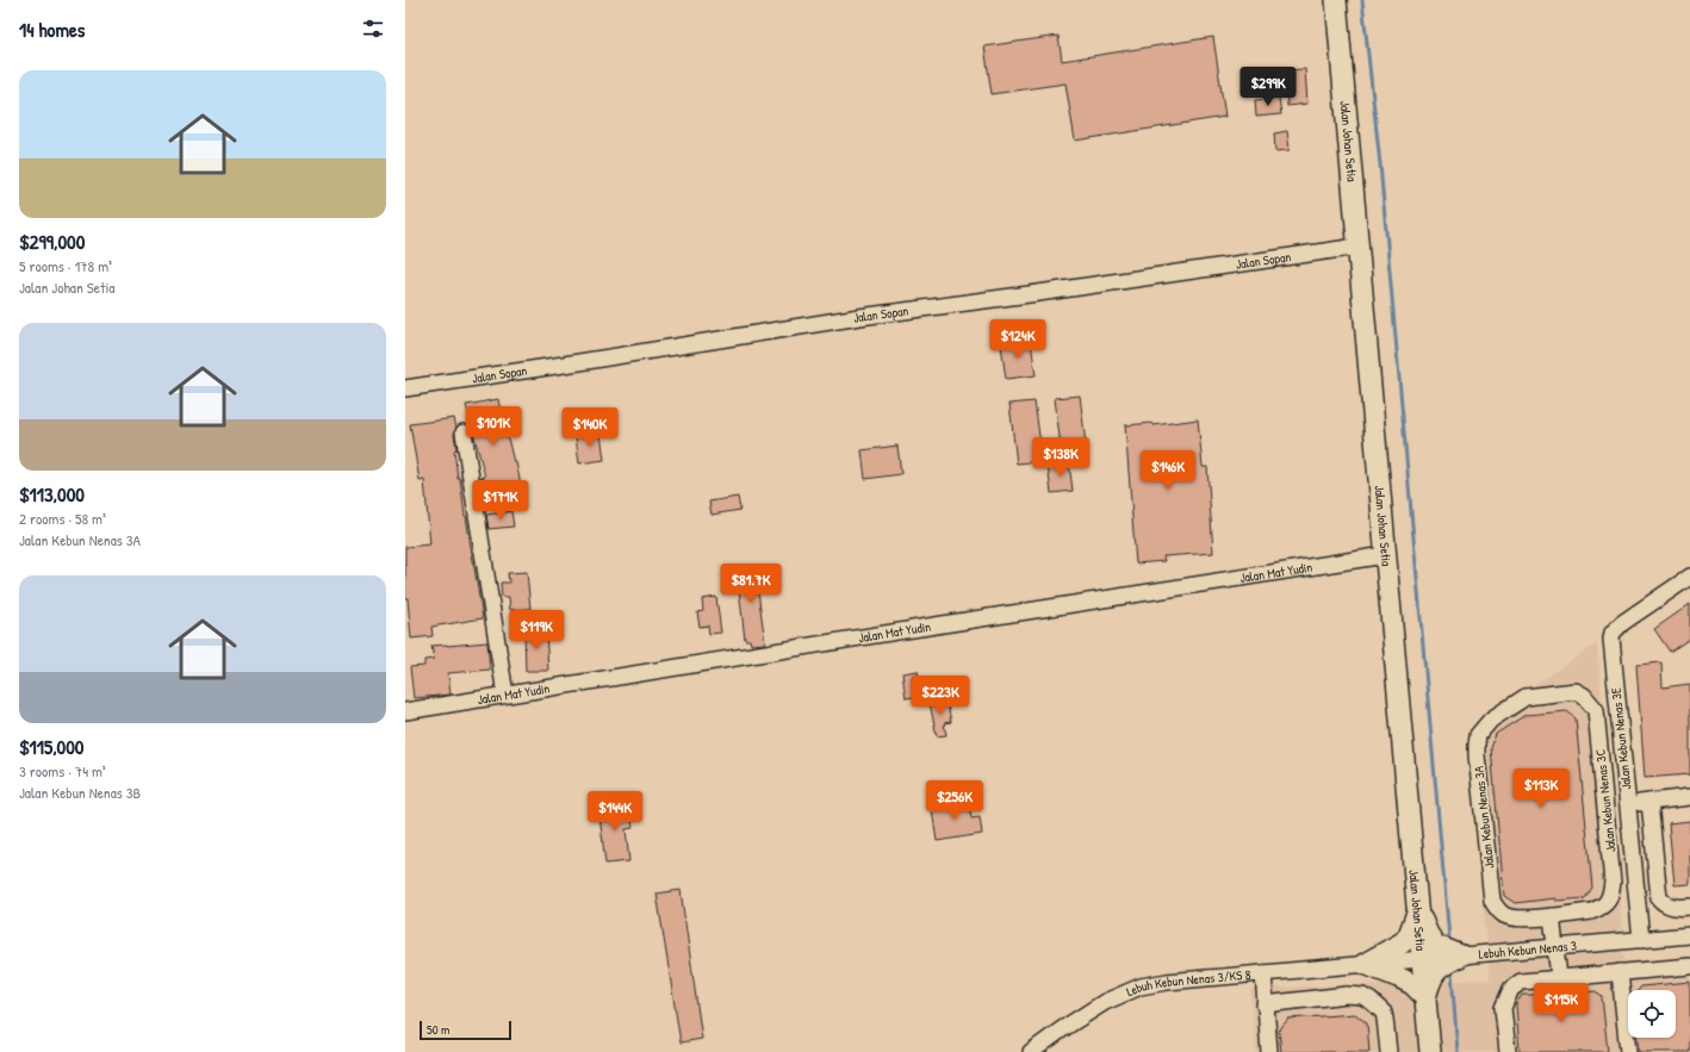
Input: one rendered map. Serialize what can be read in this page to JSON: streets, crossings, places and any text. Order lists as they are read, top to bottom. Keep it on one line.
{"streets":{"main road":["Jalan Johan Setia"],"street":["Jalan Sopan","Jalan Mat Yudin","Jalan Kebun Nenas 3E","Jalan Kebun Nenas 3C","Jalan Kebun Nenas 3A","Lebuh Kebun Nenas 3","Lebuh Kebun Nenas 3/KS 8"]},"crossings":[["Jalan Johan Setia","Jalan Sopan"],["Jalan Johan Setia","Jalan Mat Yudin"],["Jalan Johan Setia","Lebuh Kebun Nenas 3"],["Jalan Kebun Nenas 3E","Lebuh Kebun Nenas 3"],["Jalan Kebun Nenas 3C","Jalan Kebun Nenas 3A"],["Lebuh Kebun Nenas 3","Lebuh Kebun Nenas 3/KS 8"]],"scale_bar":"50 m","page":{"heading":"14 homes","list":[{"name":"$299,000","note":"5 rooms · 178 m² · Jalan Johan Setia"},{"name":"$113,000","note":"2 rooms · 58 m² · Jalan Kebun Nenas 3A"},{"name":"$115,000","note":"3 rooms · 74 m² · Jalan Kebun Nenas 3B"}],"price":["$299K","$124K","$101K","$140K","$138K","$146K","$171K","$81.7K","$119K","$223K","$113K","$256K","$144K","$115K"],"scale":"50 m"}}
